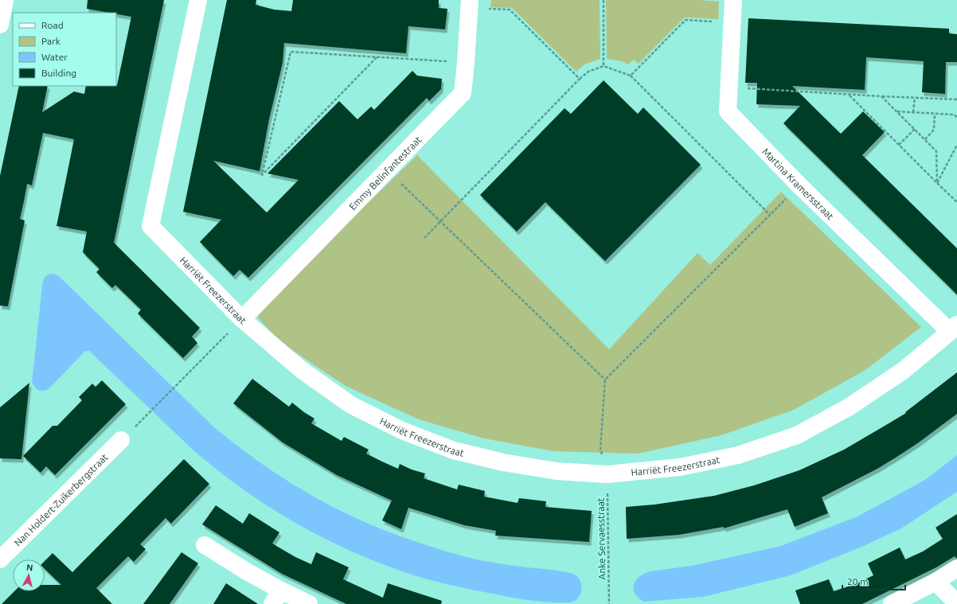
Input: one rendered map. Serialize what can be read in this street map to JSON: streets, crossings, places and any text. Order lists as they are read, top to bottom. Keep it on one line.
{"streets":{"street":["Emmy Belinfantestraat","Martina Kramersstraat","Harriët Freezerstraat","Nan Holdert-Zuikerbergstraat"],"path":["Anke Servaesstraat"]},"crossings":[["Emmy Belinfantestraat","Harriët Freezerstraat"],["Martina Kramersstraat","Harriët Freezerstraat"],["Harriët Freezerstraat","Anke Servaesstraat"]],"legend":["Road","Park","Water","Building"],"scale_bar":"20 m","north":"top"}
